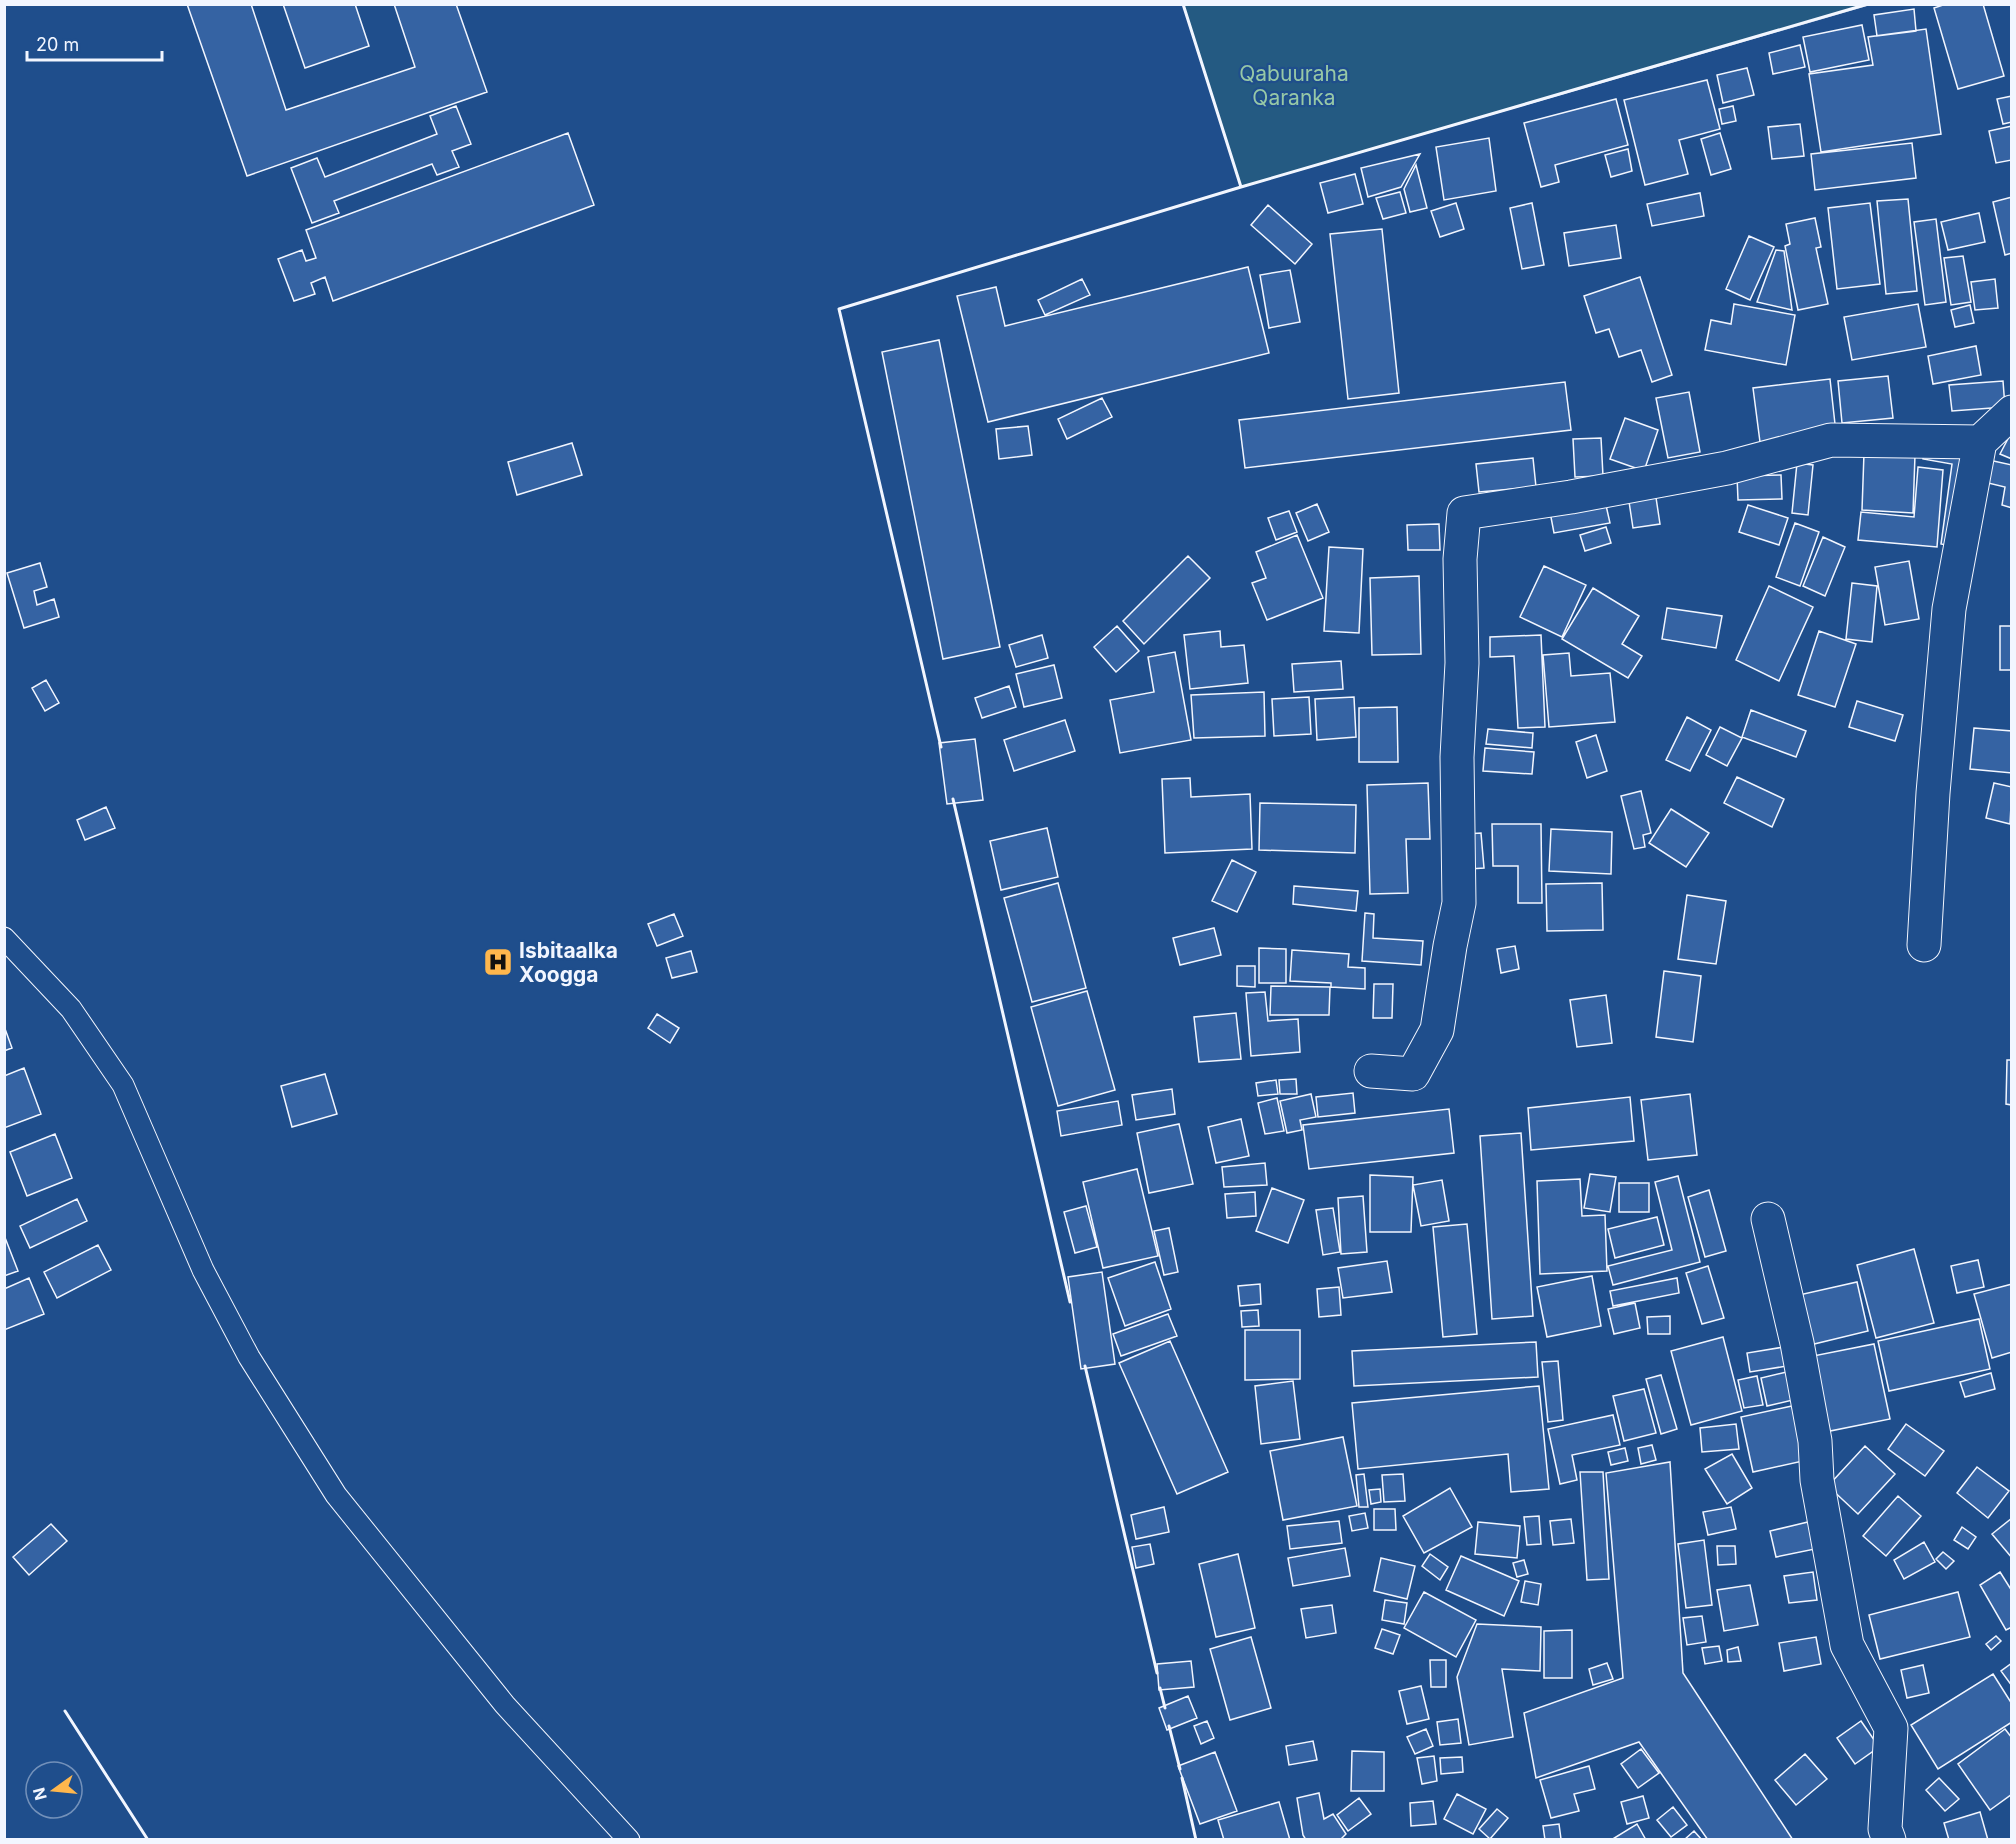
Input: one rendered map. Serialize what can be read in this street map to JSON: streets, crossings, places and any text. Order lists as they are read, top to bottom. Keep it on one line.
{"parks":["Qabuuraha Qaranka"],"places":{"hospital":["Isbitaalka Xoogga"]},"scale_bar":"20 m","north":"left"}
